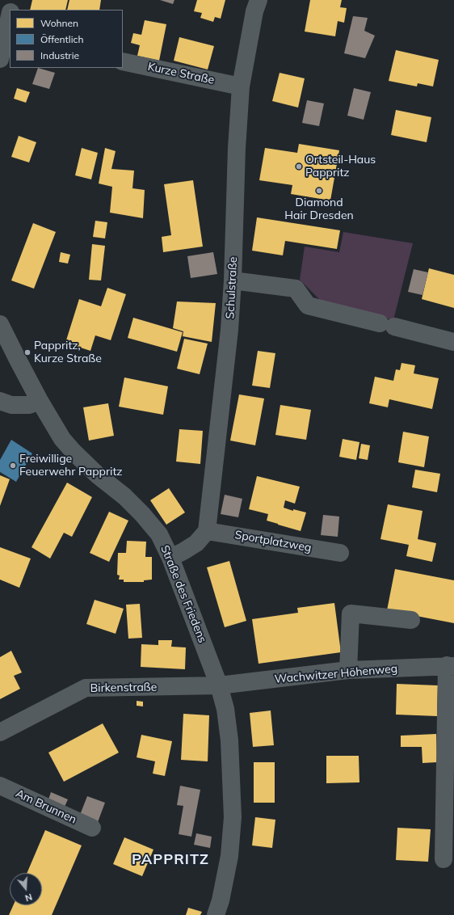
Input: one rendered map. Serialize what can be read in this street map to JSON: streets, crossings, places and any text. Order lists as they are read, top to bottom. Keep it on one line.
{"streets":{"street":["Kurze Straße","Schulstraße","Sportplatzweg","Straße des Friedens","Wachwitzer Höhenweg","Birkenstraße","Am Brunnen"]},"crossings":[["Kurze Straße","Schulstraße"],["Schulstraße","Sportplatzweg"],["Straße des Friedens","Wachwitzer Höhenweg"],["Straße des Friedens","Birkenstraße"],["Wachwitzer Höhenweg","Birkenstraße"]],"districts":["PAPPRITZ"],"places":["Ortsteil-Haus Pappritz","Diamond Hair Dresden","Pappritz, Kurze Straße","Freiwillige Feuerwehr Pappritz"],"legend":["Wohnen","Öffentlich","Industrie"],"north":"bottom"}
